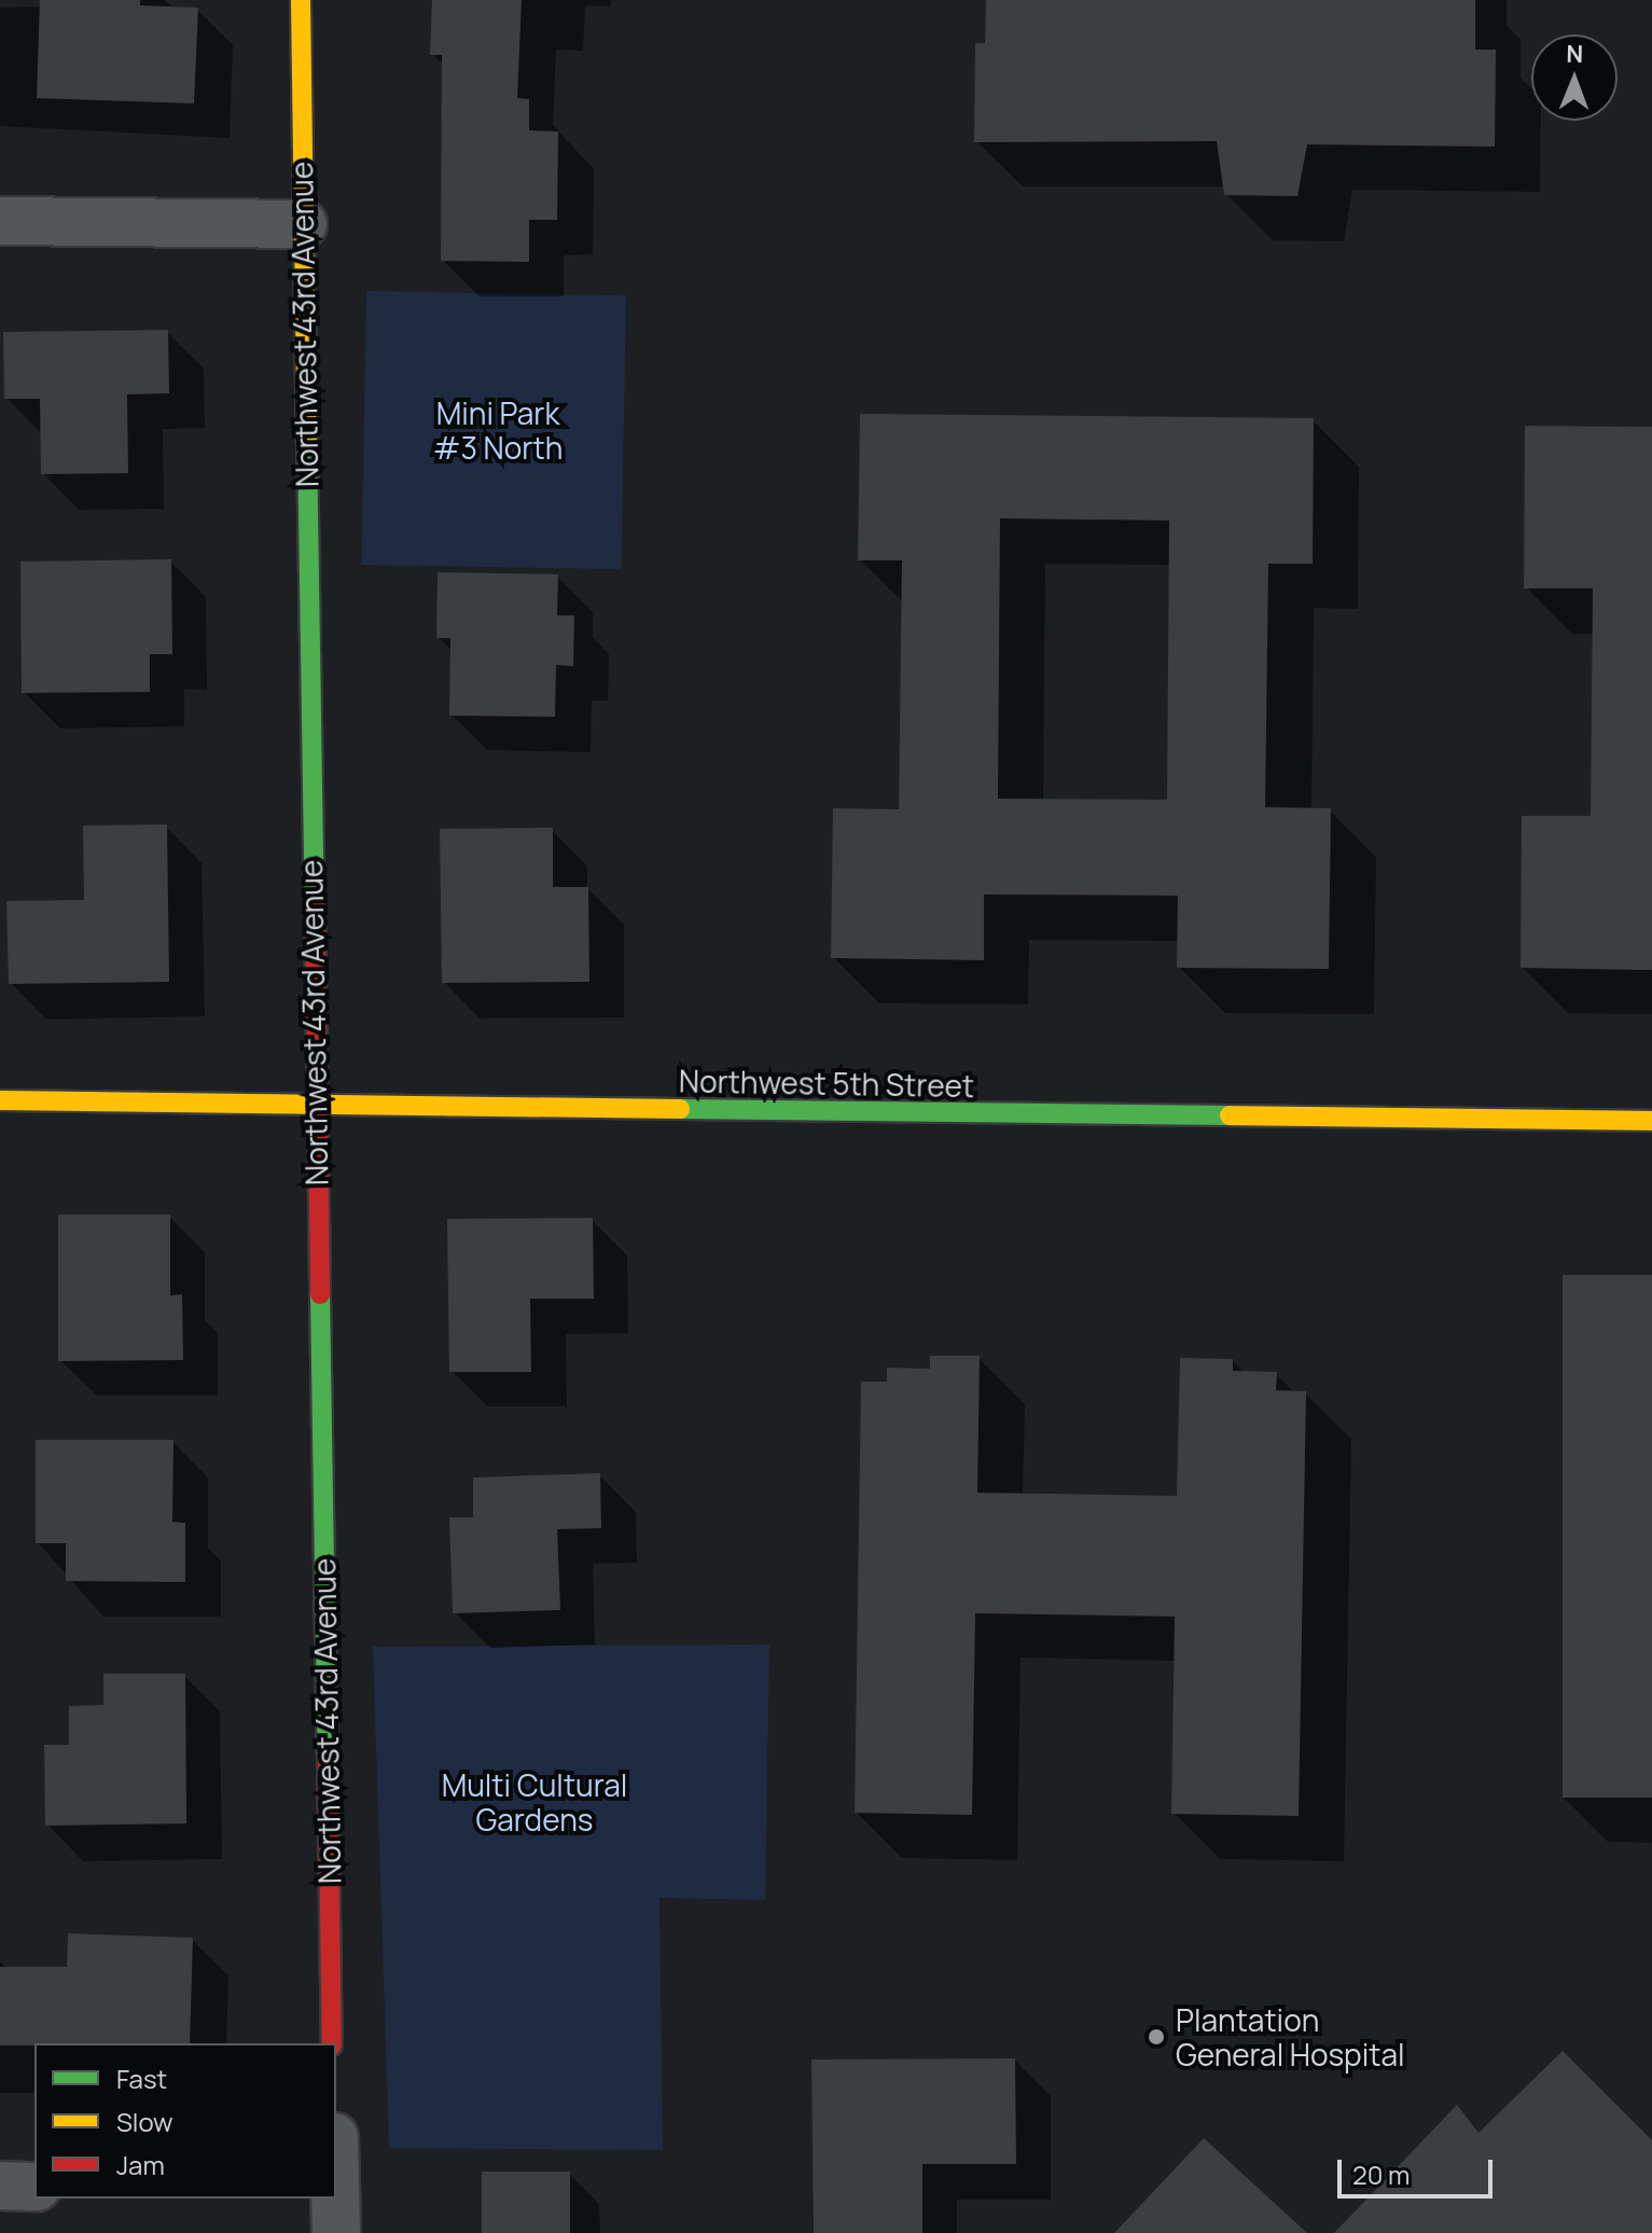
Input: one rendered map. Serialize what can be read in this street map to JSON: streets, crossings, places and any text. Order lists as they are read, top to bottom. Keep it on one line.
{"streets":{"street":["Northwest 43rd Avenue","Northwest 5th Street"]},"crossings":[["Northwest 43rd Avenue","Northwest 5th Street"]],"parks":["Mini Park #3 North","Multi Cultural Gardens"],"places":["Plantation General Hospital"],"legend":["Fast","Slow","Jam"],"scale_bar":"20 m","north":"top"}
